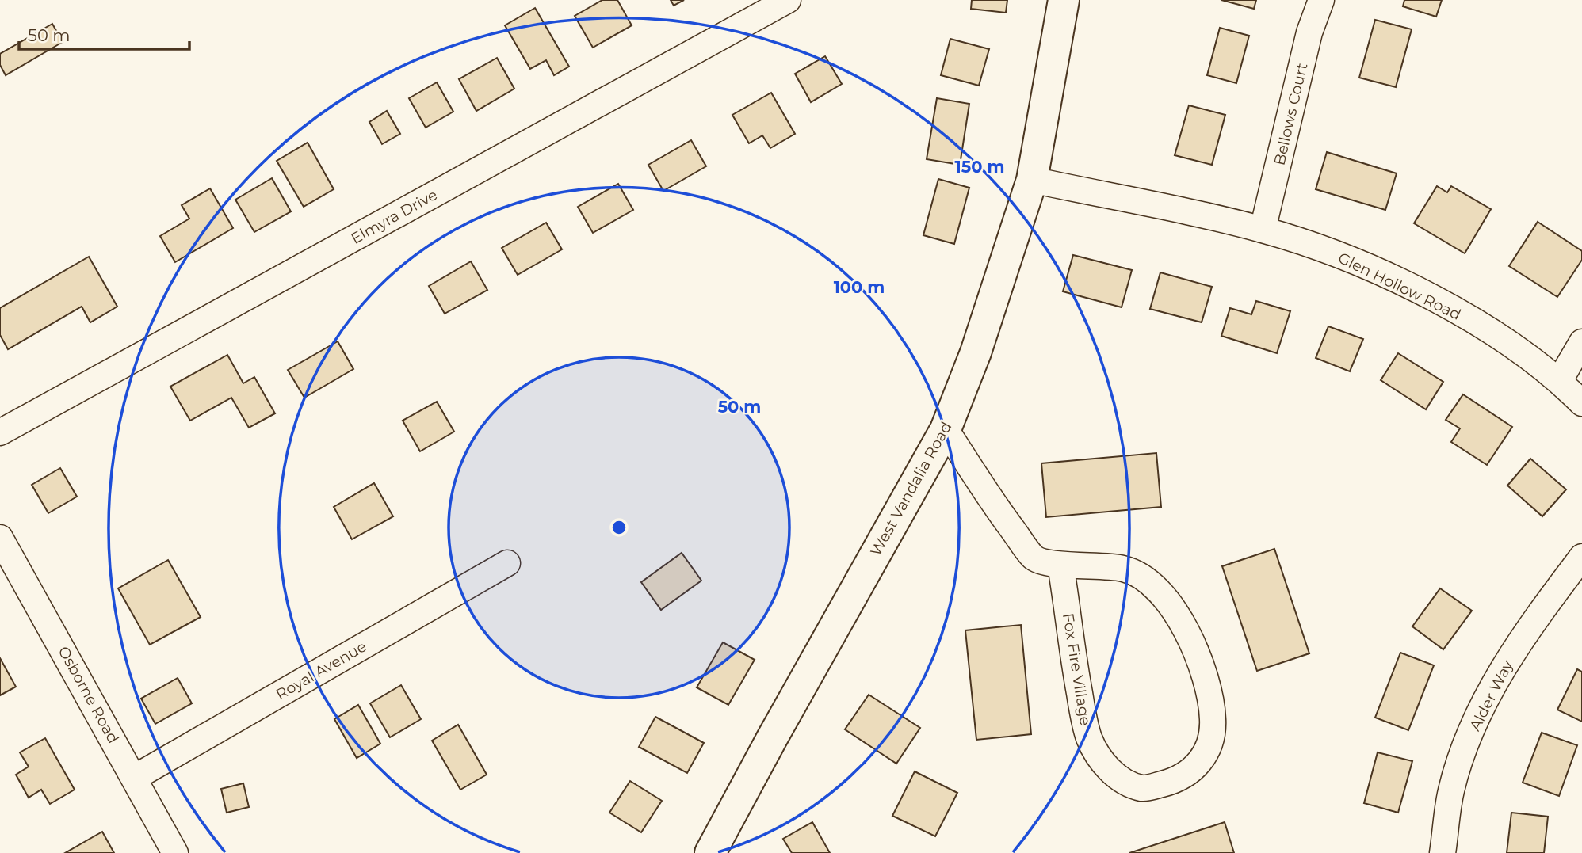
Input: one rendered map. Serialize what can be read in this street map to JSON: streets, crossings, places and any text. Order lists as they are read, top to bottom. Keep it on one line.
{"streets":{"main road":["West Vandalia Road"],"street":["Bellows Court","Elmyra Drive","Glen Hollow Road","Fox Fire Village","Royal Avenue","Osborne Road","Alder Way"]},"crossings":[["Bellows Court","Glen Hollow Road"],["Glen Hollow Road","West Vandalia Road"],["West Vandalia Road","Fox Fire Village"],["Royal Avenue","Osborne Road"]],"scale_bar":"50 m","rings":["150 m","100 m","50 m"]}
